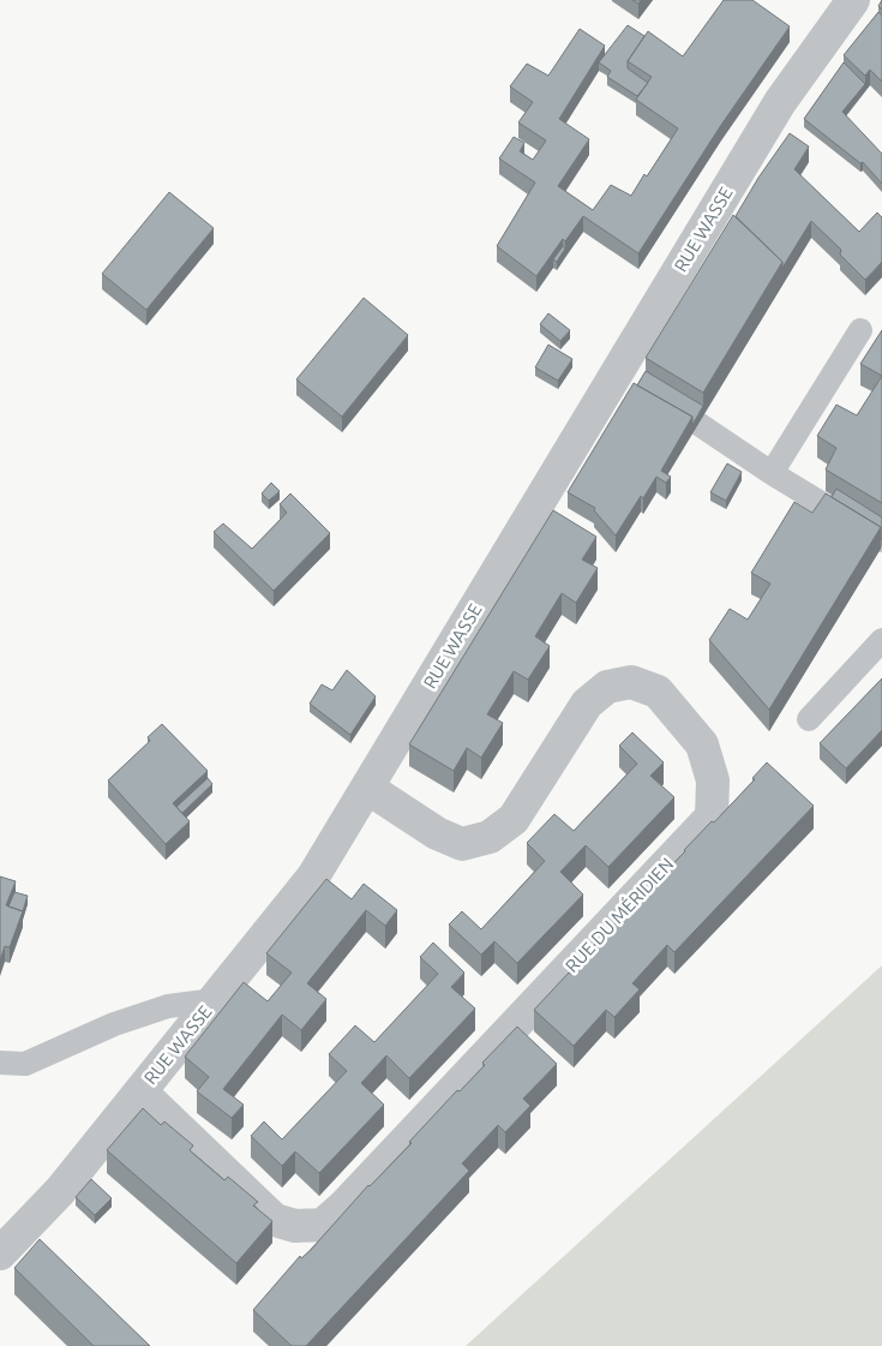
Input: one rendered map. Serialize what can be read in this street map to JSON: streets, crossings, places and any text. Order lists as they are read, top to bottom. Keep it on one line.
{"streets":{"street":["RUE WASSE","RUE DU MÉRIDIEN"]},"crossings":[["RUE WASSE","RUE DU MÉRIDIEN"]]}
